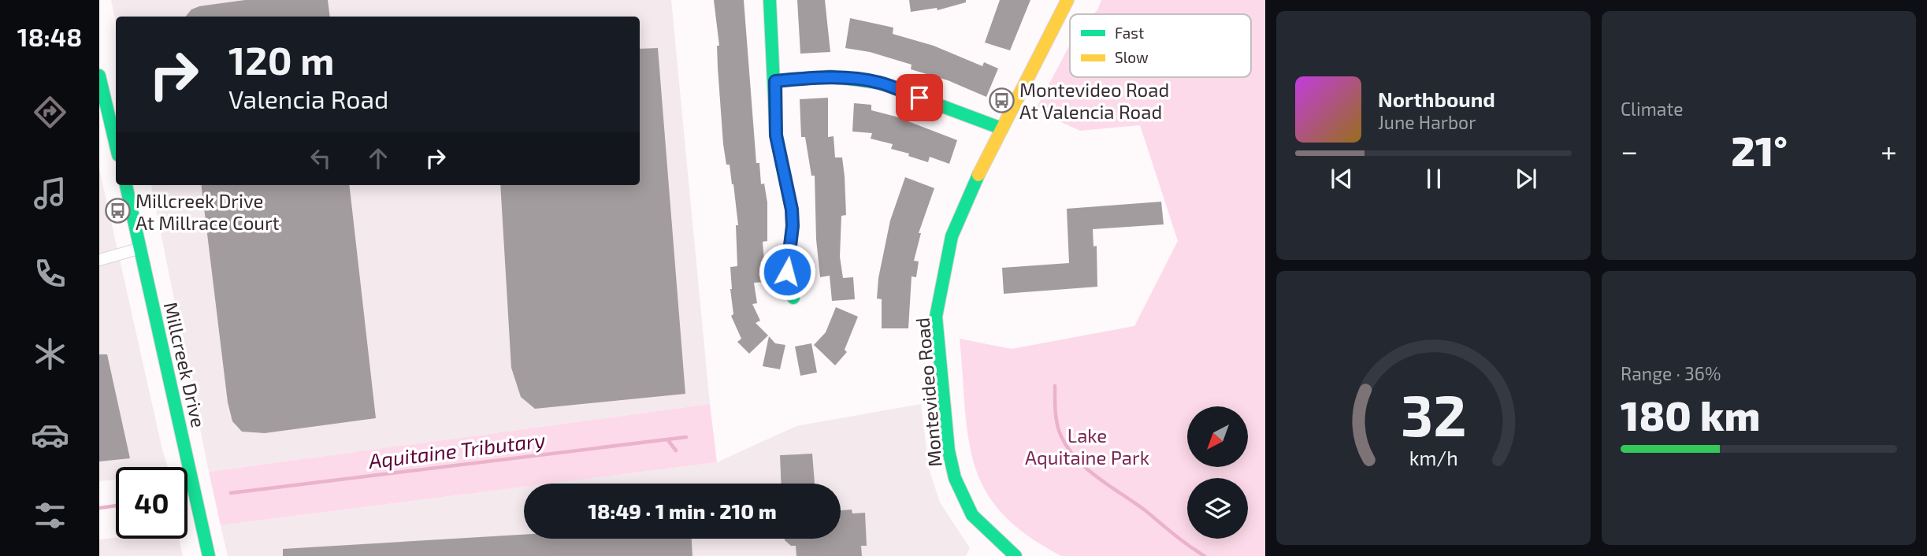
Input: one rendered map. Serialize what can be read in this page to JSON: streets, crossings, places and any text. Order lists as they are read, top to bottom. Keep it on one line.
{"streets":{"street":["Millcreek Drive","Montevideo Road"]},"water":["Aquitaine Tributary"],"parks":["Lake Aquitaine Park"],"places":{"bus stop":["Montevideo Road At Valencia Road","Millcreek Drive At Millrace Court"]},"legend":["Fast","Slow"],"north":"bottom left","page":{"tabs":"18:48","tile":["Climate",["Range · 36%","180 km"]],"turn":["120 m","Valencia Road"],"song":["Northbound","June Harbor"],"heat":["−","21°","+"],"limit":"40","trip":"18:49 · 1 min · 210 m","gauge":["32","km/h"]}}
